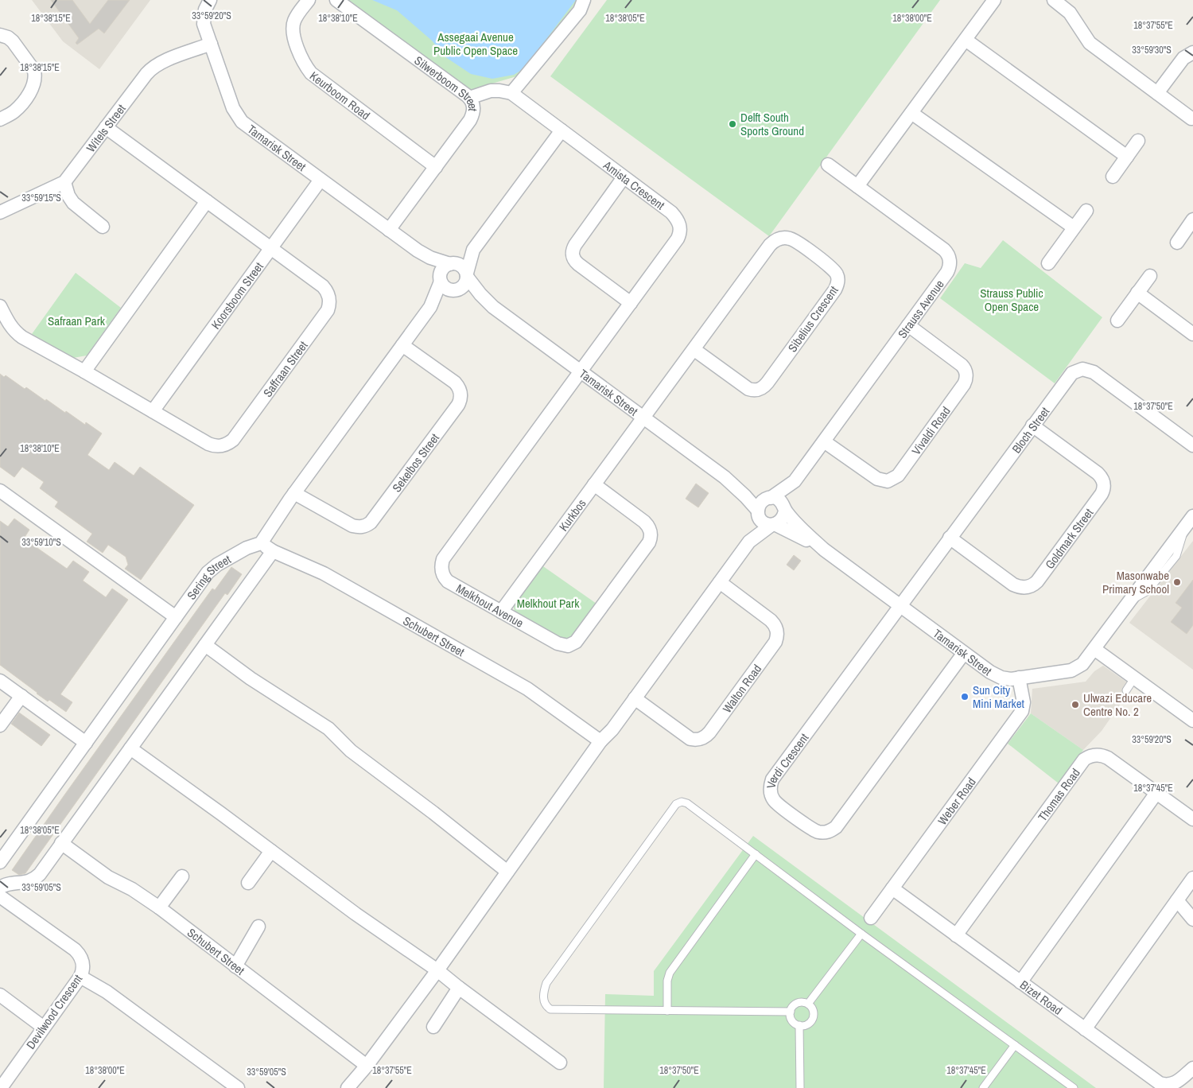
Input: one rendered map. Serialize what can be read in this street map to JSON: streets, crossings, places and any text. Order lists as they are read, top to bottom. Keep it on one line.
{"streets":{"street":["Silwerboom Street","Keurboom Road","Witels Street","Tamarisk Street","Amista Crescent","Koorsboom Street","Strauss Avenue","Sibelius Crescent","Saffraan Street","Vivaldi Road","Bloch Street","Sekelbos Street","Kurkbos","Goldmark Street","Sering Street","Melkhout Avenue","Schubert Street","Walton Road","Verdi Crescent","Thomas Road","Weber Road","Bizet Road","Devilwood Crescent"]},"crossings":[["Silwerboom Street","Keurboom Road"],["Silwerboom Street","Tamarisk Street"],["Witels Street","Tamarisk Street"],["Witels Street","Saffraan Street"],["Tamarisk Street","Amista Crescent"],["Tamarisk Street","Koorsboom Street"],["Tamarisk Street","Strauss Avenue"],["Tamarisk Street","Sibelius Crescent"],["Tamarisk Street","Bloch Street"],["Tamarisk Street","Kurkbos"],["Tamarisk Street","Melkhout Avenue"],["Tamarisk Street","Verdi Crescent"],["Tamarisk Street","Weber Road"],["Amista Crescent","Melkhout Avenue"],["Koorsboom Street","Saffraan Street"],["Strauss Avenue","Vivaldi Road"],["Sibelius Crescent","Kurkbos"],["Bloch Street","Goldmark Street"],["Bloch Street","Verdi Crescent"],["Kurkbos","Melkhout Avenue"],["Sering Street","Schubert Street"],["Thomas Road","Bizet Road"],["Weber Road","Bizet Road"]],"parks":["Assegaai Avenue Public Open Space","Strauss Public Open Space","Safraan Park","Melkhout Park"],"places":["Delft South Sports Ground","Masonwabe Primary School","Sun City Mini Market","Ulwazi Educare Centre No. 2"],"coordinates":["33°59'20\"S","18°38'15\"E","18°38'10\"E","18°38'05\"E","18°38'00\"E","18°37'55\"E","33°59'30\"S","33°59'15\"S","18°37'50\"E","33°59'10\"S","18°37'45\"E","33°59'05\"S"]}
